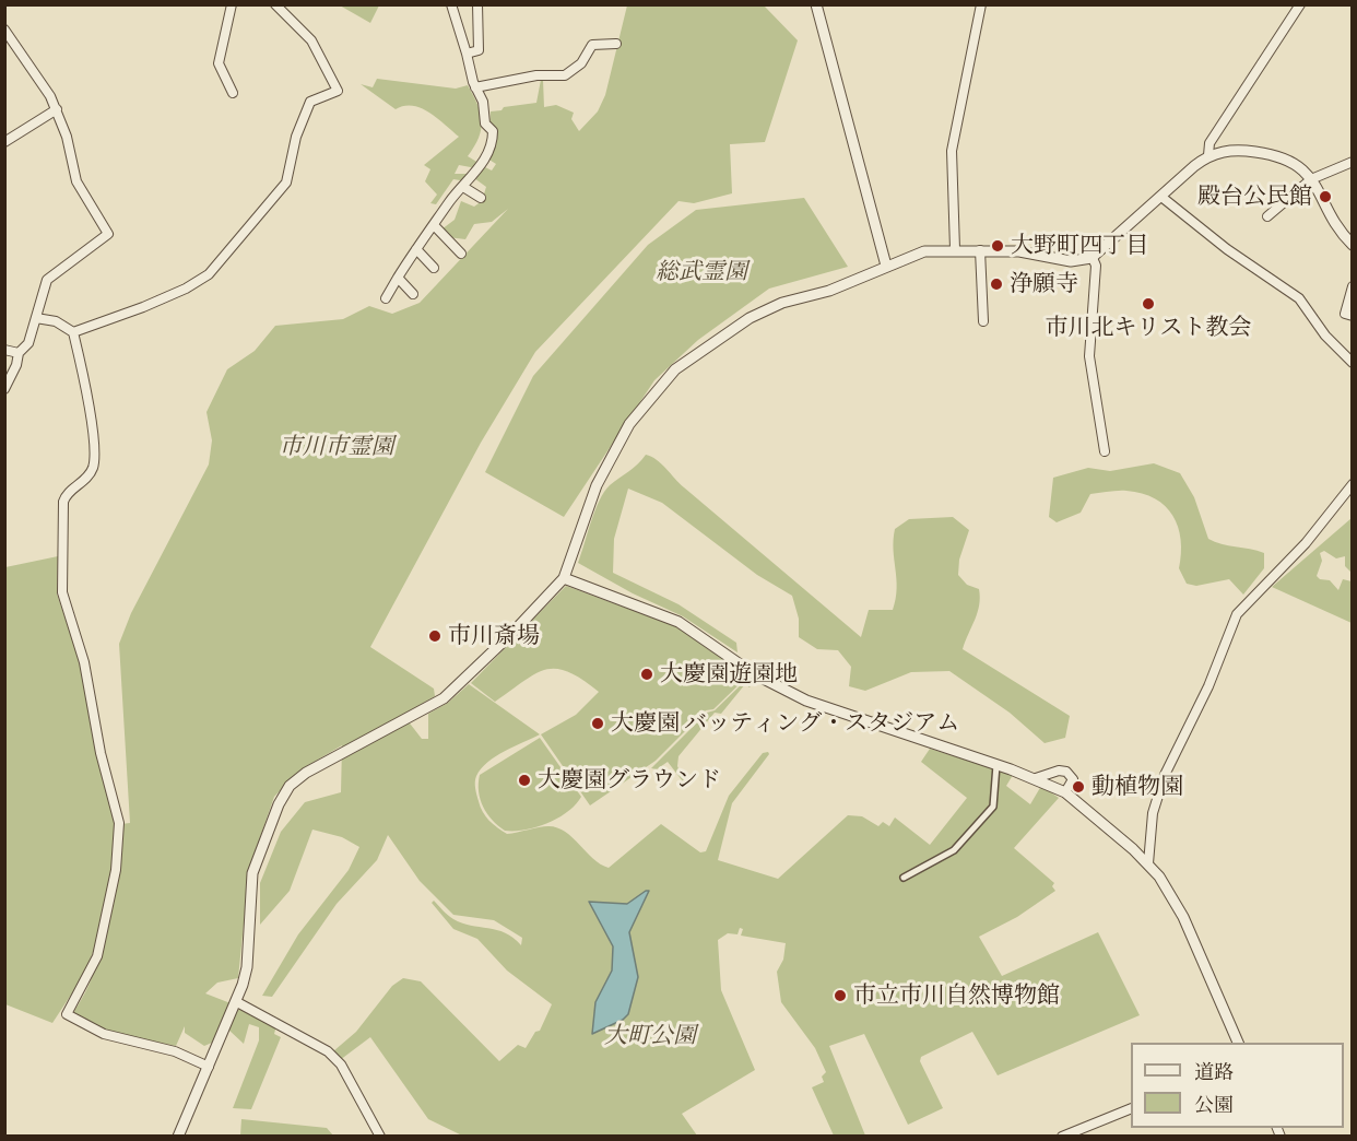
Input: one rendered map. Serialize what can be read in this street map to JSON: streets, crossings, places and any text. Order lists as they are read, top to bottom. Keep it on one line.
{"parks":["総武霊園","市川市霊園","大町公園"],"places":["殿台公民館","大野町四丁目","浄願寺","市川北キリスト教会","市川斎場","大慶園遊園地","大慶園 バッティング・スタジアム","大慶園グラウンド","動植物園","市立市川自然博物館"],"legend":["道路","公園"]}
